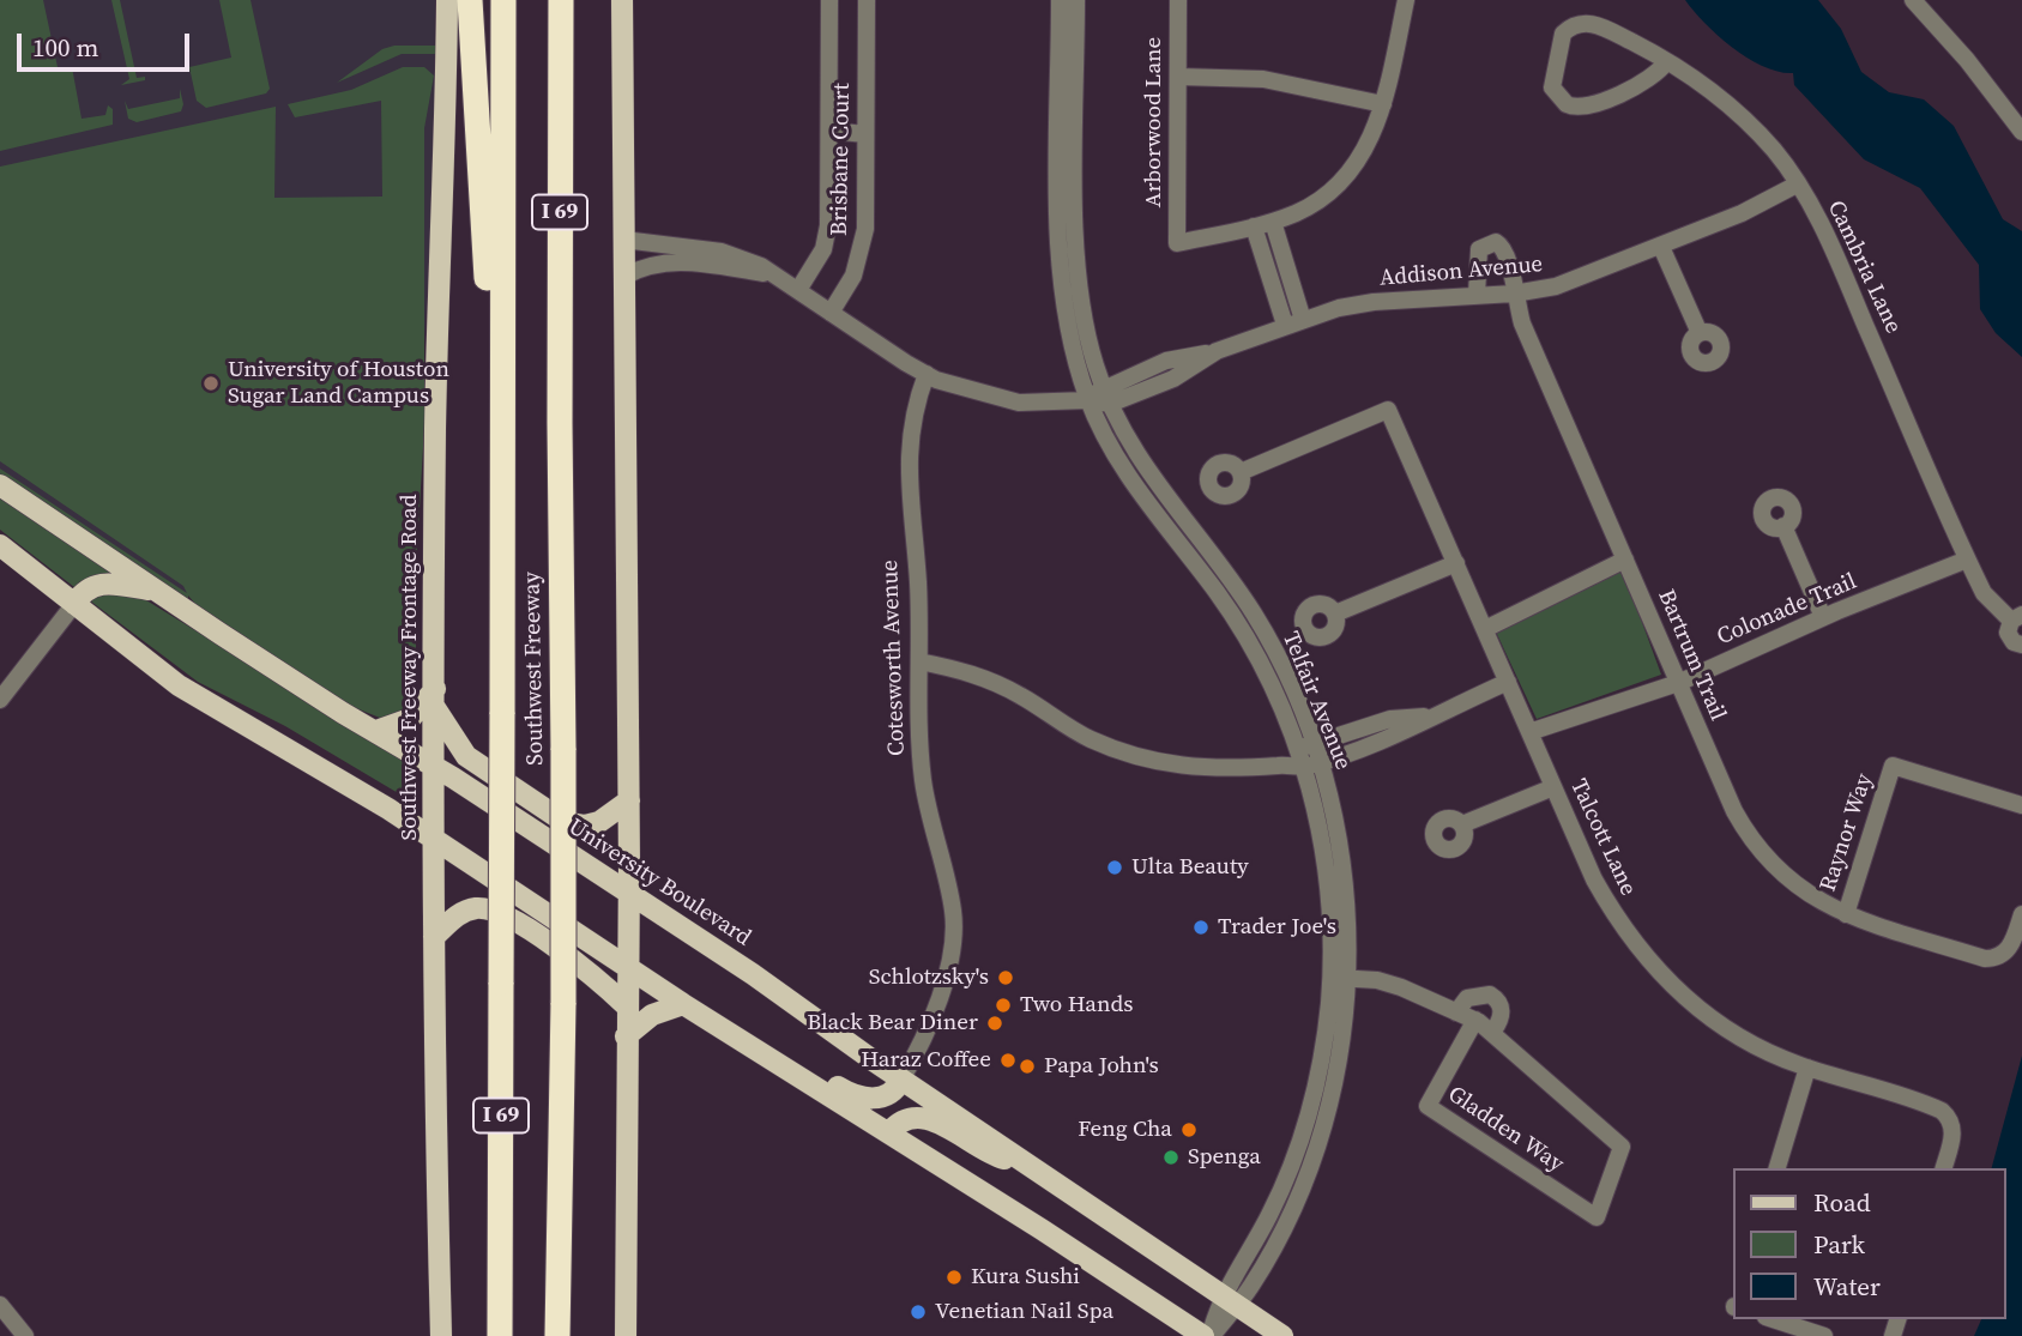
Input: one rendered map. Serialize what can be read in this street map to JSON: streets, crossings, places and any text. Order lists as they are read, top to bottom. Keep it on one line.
{"streets":{"highway":["I 69","Southwest Freeway"],"main road":["Southwest Freeway Frontage Road","University Boulevard"],"street":["Arborwood Lane","Brisbane Court","Cambria Lane","Addison Avenue","Colonade Trail","Bartrum Trail","Cotesworth Avenue","Telfair Avenue","Raynor Way","Talcott Lane","Gladden Way"]},"crossings":[["Cambria Lane","Addison Avenue"],["Cambria Lane","Colonade Trail"],["Addison Avenue","Bartrum Trail"],["Addison Avenue","Telfair Avenue"],["Colonade Trail","Bartrum Trail"],["Colonade Trail","Talcott Lane"],["Bartrum Trail","Raynor Way"],["Cotesworth Avenue","University Boulevard"],["Southwest Freeway Frontage Road","University Boulevard"],["Telfair Avenue","University Boulevard"]],"places":["University of Houston Sugar Land Campus","Ulta Beauty","Trader Joe's","Schlotzsky's","Two Hands","Black Bear Diner","Haraz Coffee","Papa John's","Feng Cha","Spenga","Kura Sushi","Venetian Nail Spa"],"legend":["Road","Park","Water"],"scale_bar":"100 m"}
